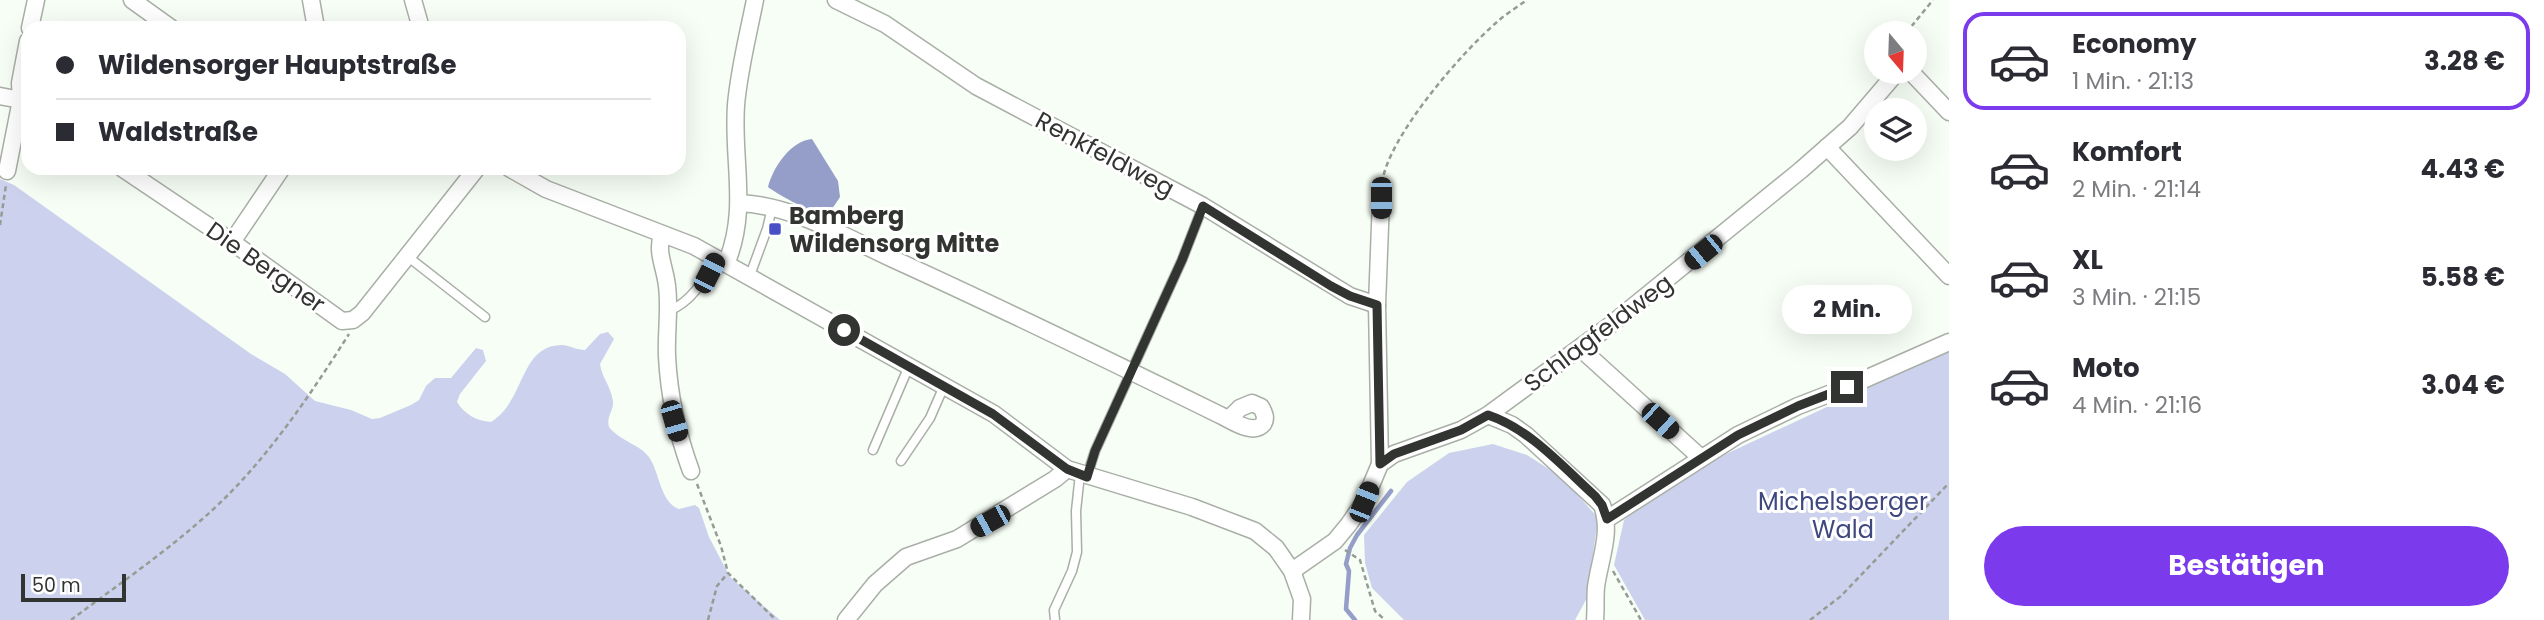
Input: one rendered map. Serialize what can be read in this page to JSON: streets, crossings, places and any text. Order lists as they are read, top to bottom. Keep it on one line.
{"streets":{"street":["Renkfeldweg","Die Bergner","Schlagfeldweg"]},"parks":["Michelsberger Wald"],"places":{"transit":["Bamberg Wildensorg Mitte"]},"scale_bar":"50 m","north":"bottom","page":{"list":[{"name":"Economy","note":"1 Min. · 21:13","value":"3.28 €"},{"name":"Komfort","note":"2 Min. · 21:14","value":"4.43 €"},{"name":"XL","note":"3 Min. · 21:15","value":"5.58 €"},{"name":"Moto","note":"4 Min. · 21:16","value":"3.04 €"}],"banner":["Wildensorger Hauptstraße","Waldstraße"],"bubble":"2 Min.","buttons":"Bestätigen","scale":"50 m"}}
